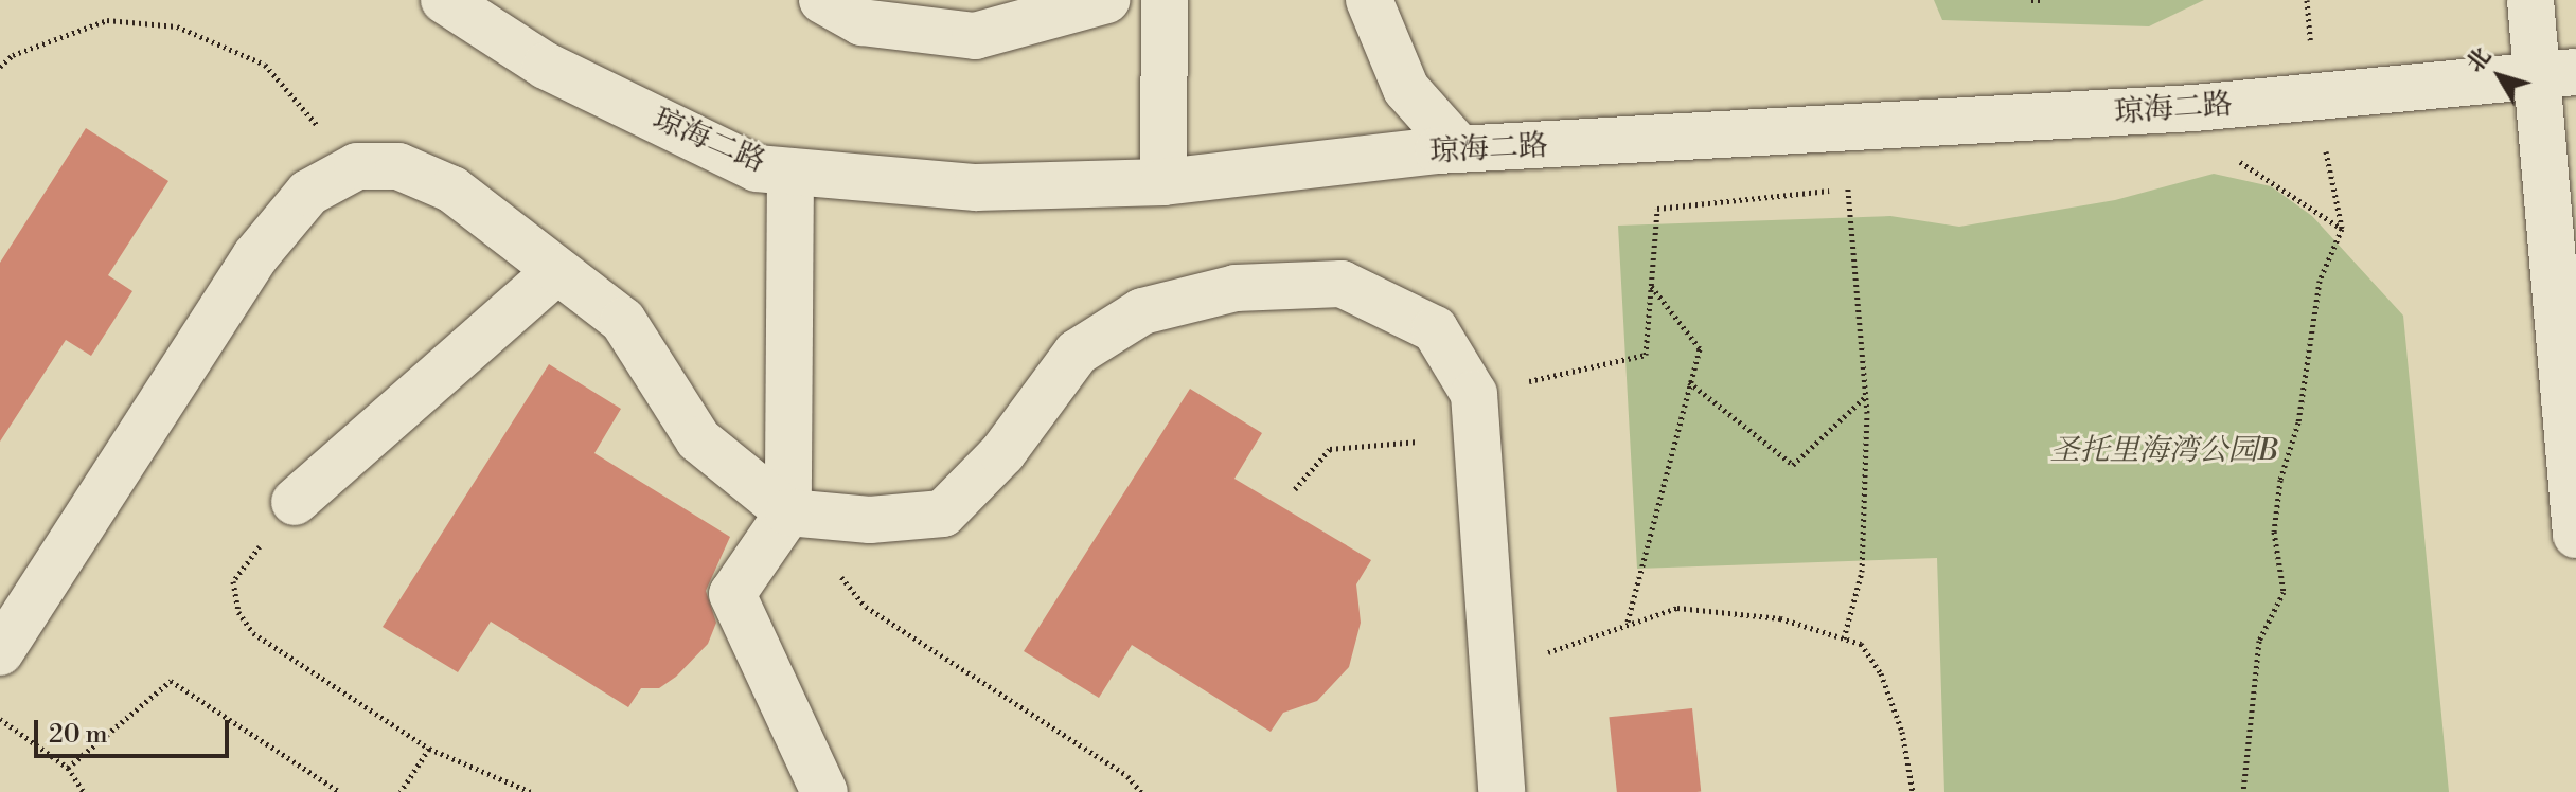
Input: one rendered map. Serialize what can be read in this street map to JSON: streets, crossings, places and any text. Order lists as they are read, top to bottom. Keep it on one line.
{"streets":{"street":["琼海二路"]},"parks":["圣托里海湾公园B"],"scale_bar":"20 m","north":"top left"}
